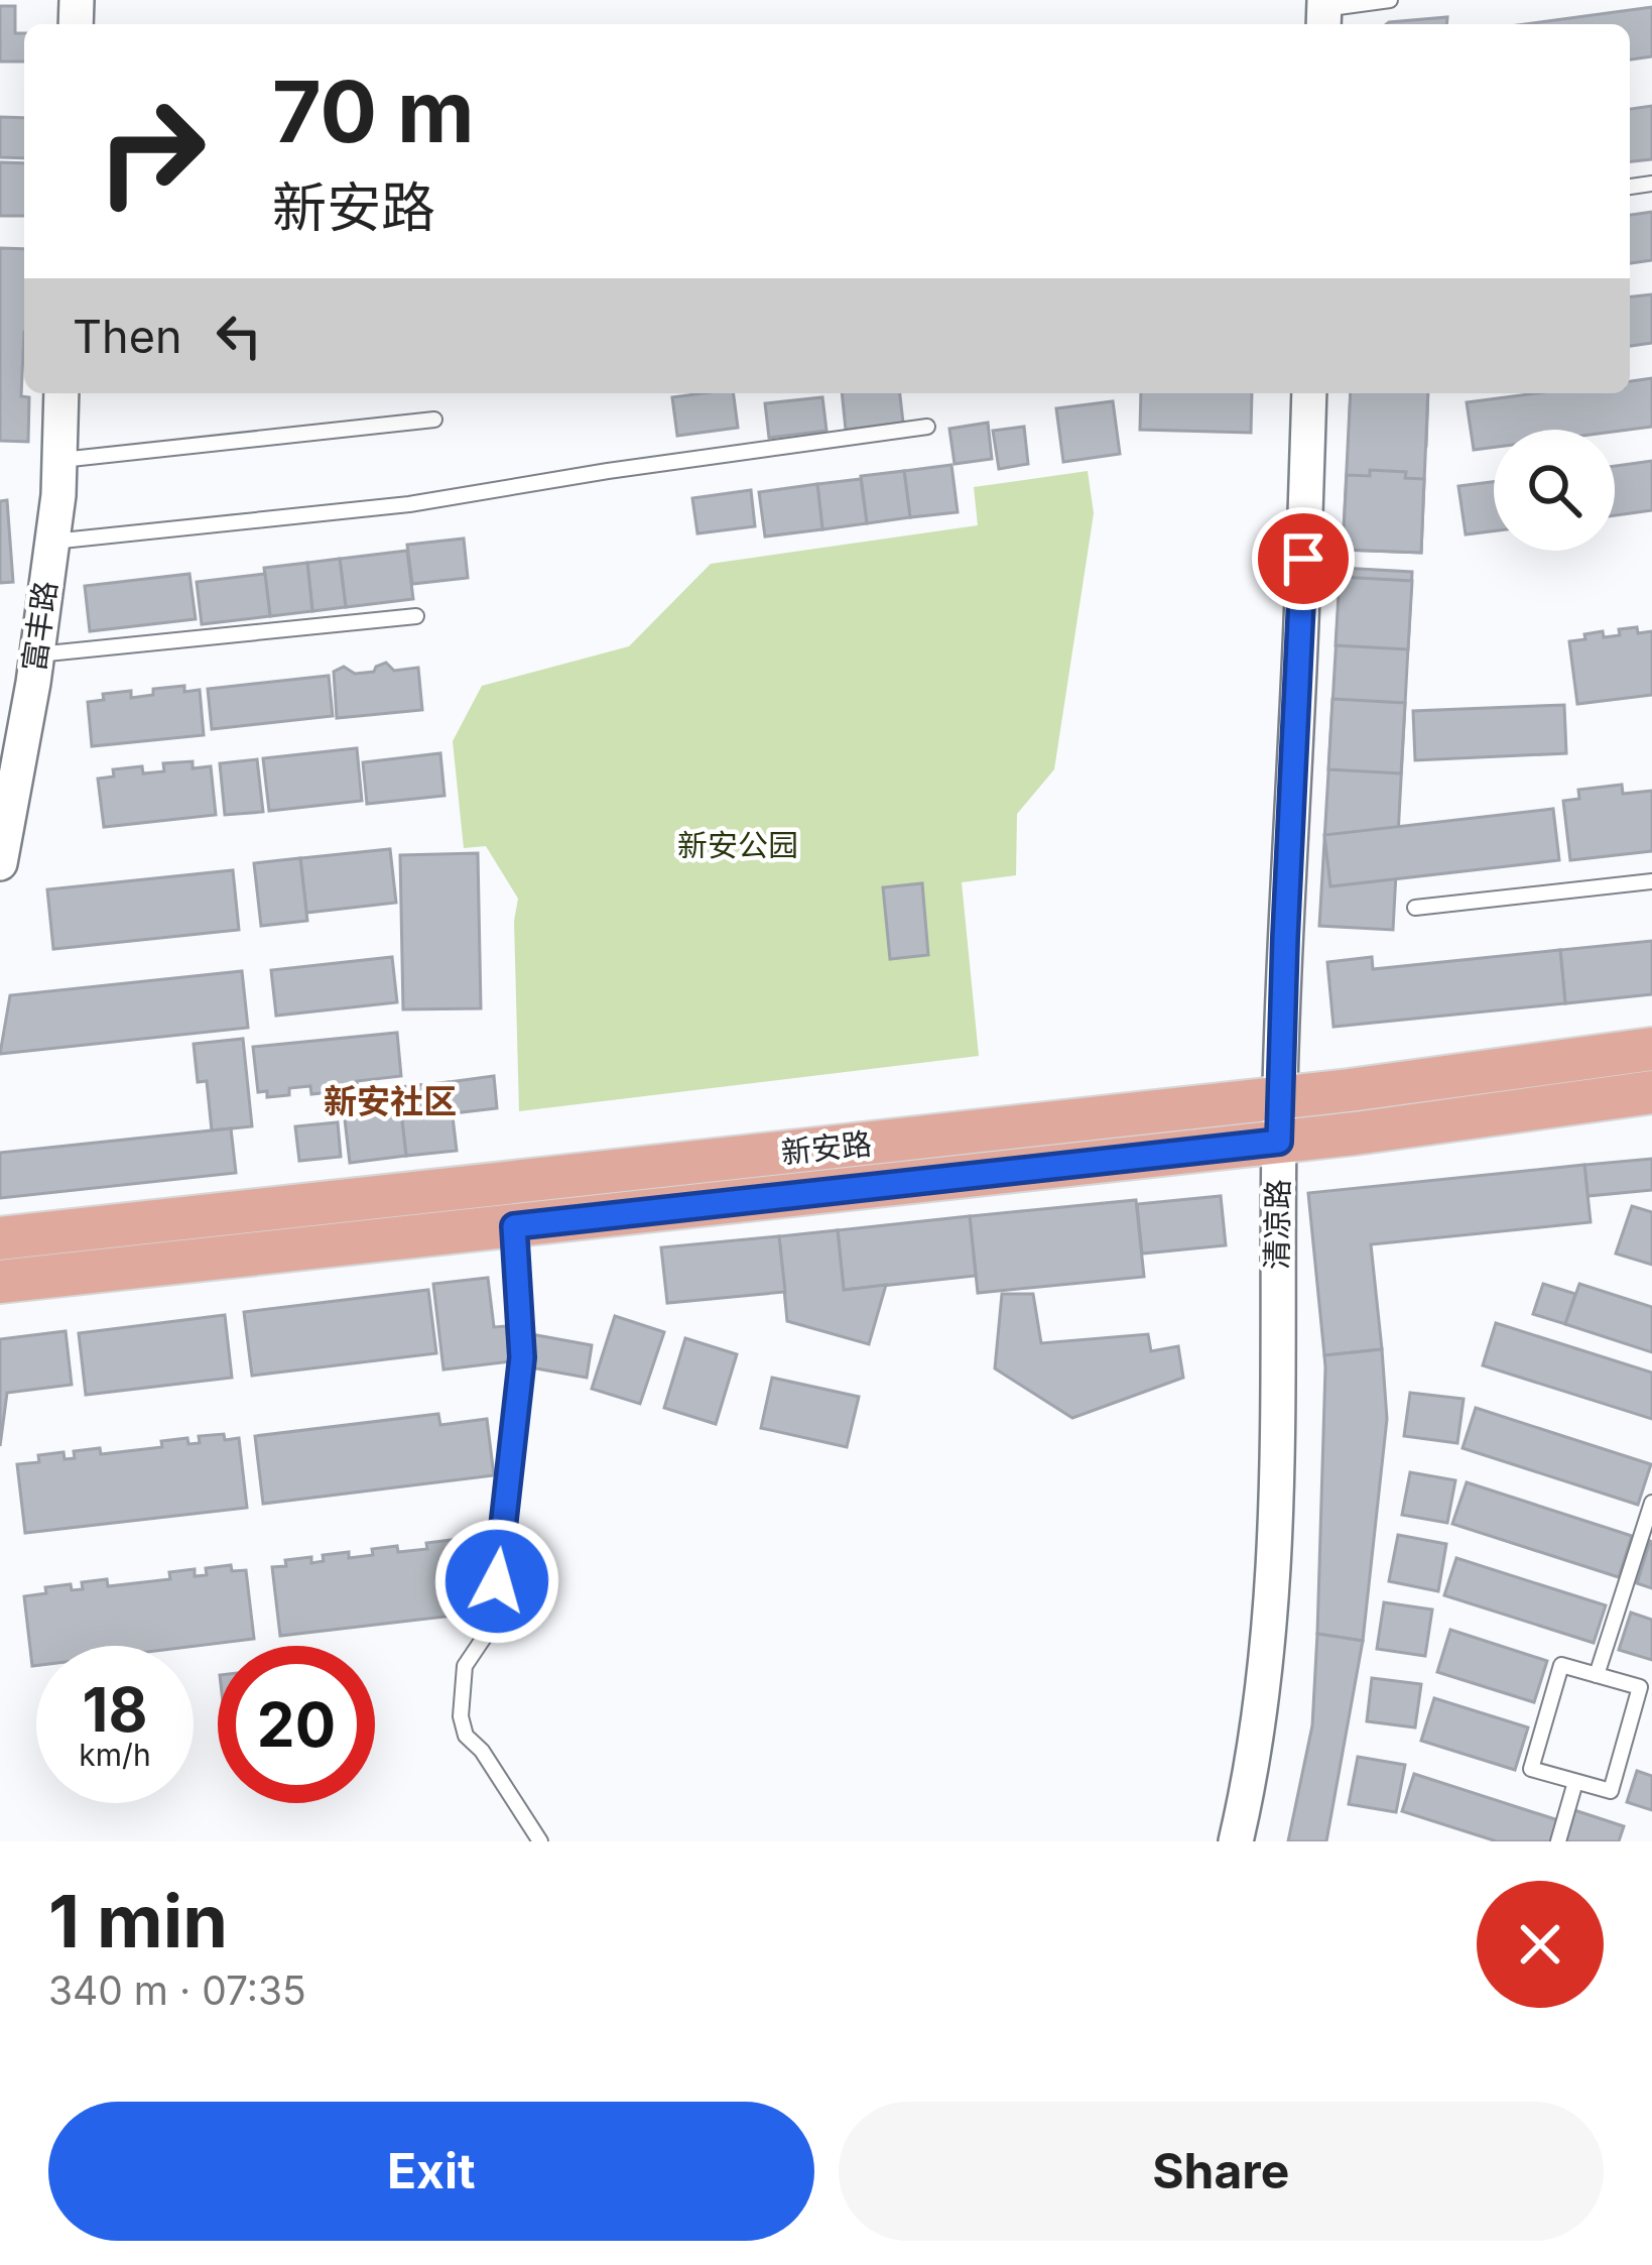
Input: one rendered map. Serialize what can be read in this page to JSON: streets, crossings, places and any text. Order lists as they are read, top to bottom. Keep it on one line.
{"streets":{"main road":["新安路"],"street":["富丰路","清凉路"]},"crossings":[["新安路","清凉路"]],"districts":["新安社区"],"parks":["新安公园"],"page":{"turn":["70 m","新安路"],"then":"Then","speed":"18 km/h","limit":"20","heading":["1 min","340 m · 07:35"],"buttons":["Exit","Share"]}}
